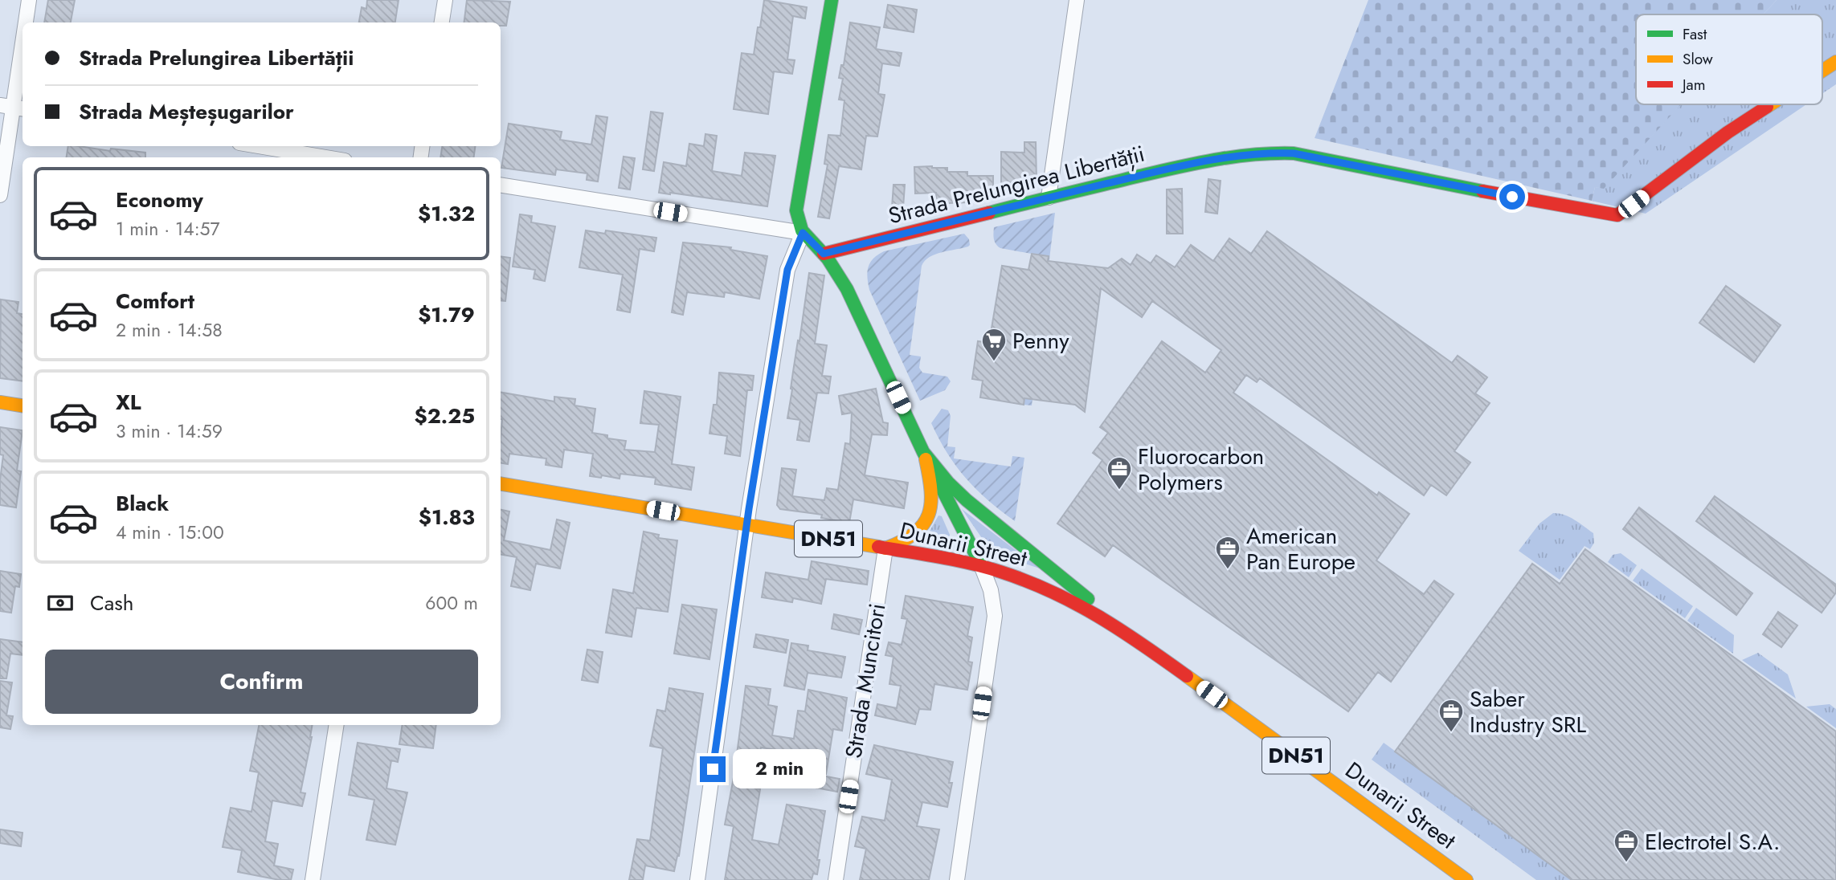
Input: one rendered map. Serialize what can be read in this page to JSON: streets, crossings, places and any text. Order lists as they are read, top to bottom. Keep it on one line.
{"streets":{"street":["Strada Prelungirea Libertății","DN51","Dunarii Street","Strada Muncitori"]},"crossings":[["Dunarii Street","Strada Muncitori"]],"places":{"supermarket":["Penny"],"office":["Fluorocarbon Polymers","American Pan Europe","Saber Industry SRL","Electrotel S.A."]},"legend":["Fast","Slow","Jam"],"page":{"banner":["Strada Prelungirea Libertății","Strada Meșteșugarilor"],"list":[{"name":"Economy","note":"1 min · 14:57","value":"$1.32"},{"name":"Comfort","note":"2 min · 14:58","value":"$1.79"},{"name":"XL","note":"3 min · 14:59","value":"$2.25"},{"name":"Black","note":"4 min · 15:00","value":"$1.83"}],"pay":["Cash","600 m"],"buttons":"Confirm","bubble":"2 min"}}
